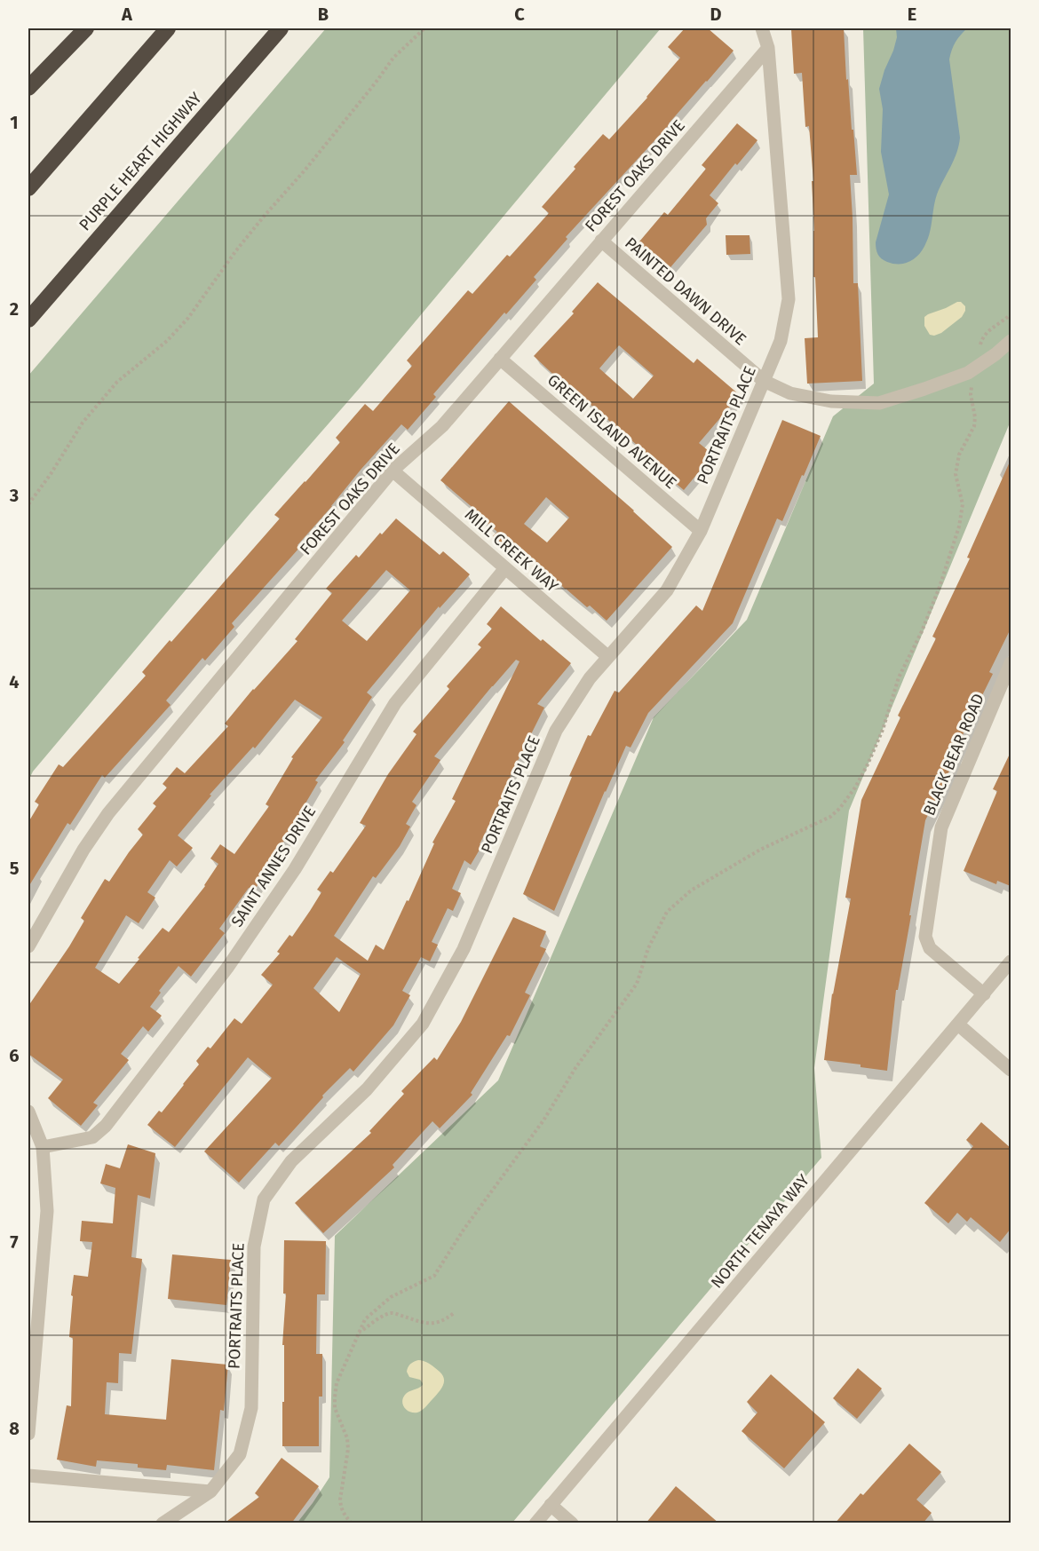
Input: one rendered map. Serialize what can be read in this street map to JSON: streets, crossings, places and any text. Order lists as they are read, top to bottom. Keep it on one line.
{"streets":{"highway":["PURPLE HEART HIGHWAY"],"street":["FOREST OAKS DRIVE","PAINTED DAWN DRIVE","PORTRAITS PLACE","GREEN ISLAND AVENUE","MILL CREEK WAY","BLACK BEAR ROAD","SAINT ANNES DRIVE","NORTH TENAYA WAY"]},"crossings":[["FOREST OAKS DRIVE","PAINTED DAWN DRIVE"],["FOREST OAKS DRIVE","PORTRAITS PLACE"],["FOREST OAKS DRIVE","GREEN ISLAND AVENUE"],["FOREST OAKS DRIVE","MILL CREEK WAY"],["PAINTED DAWN DRIVE","PORTRAITS PLACE"],["PORTRAITS PLACE","GREEN ISLAND AVENUE"],["PORTRAITS PLACE","MILL CREEK WAY"],["MILL CREEK WAY","SAINT ANNES DRIVE"],["BLACK BEAR ROAD","NORTH TENAYA WAY"]],"grid":{"columns":["A","B","C","D","E"],"rows":["1","2","3","4","5","6","7","8"]}}
